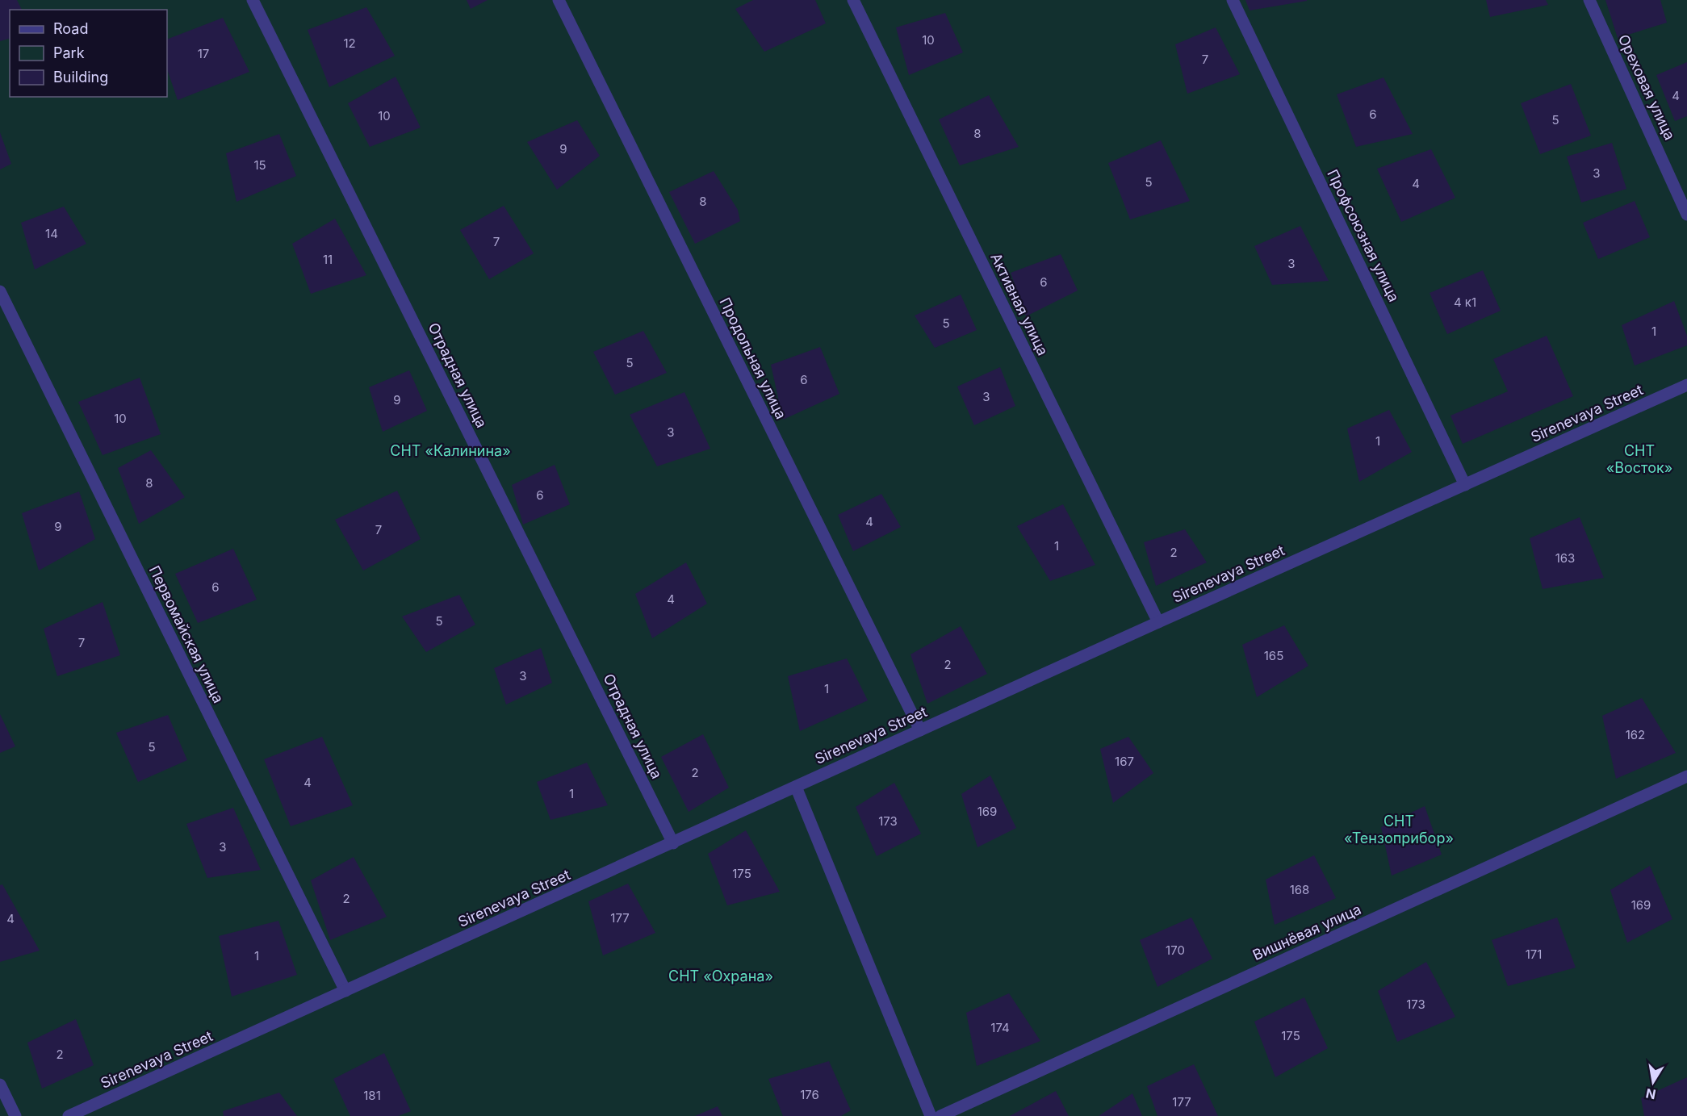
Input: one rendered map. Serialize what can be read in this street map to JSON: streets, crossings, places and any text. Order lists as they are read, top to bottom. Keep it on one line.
{"streets":{"street":["Ореховая улица","Профсоюзная улица","Активная улица","Продольная улица","Отрадная улица","Sirenevaya Street","Первомайская улица","Вишнёвая улица"]},"crossings":[["Профсоюзная улица","Sirenevaya Street"],["Активная улица","Sirenevaya Street"],["Продольная улица","Sirenevaya Street"],["Отрадная улица","Sirenevaya Street"],["Sirenevaya Street","Первомайская улица"]],"parks":["СНТ «Калинина»","СНТ «Восток»","СНТ «Тензоприбор»","СНТ «Охрана»"],"house_numbers":["10","12","17","7","4","6","10","5","8","9","15","3","5","4","8","14","7","11","3","6","4 к1","5","1","5","6","3","9","10","3","1","8","6","4","9","7","1","2","163","6","4","5","7","165","2","3","1","162","5","167","2","4","1","169","173","3","175","168","2","169","177","4","170","171","1","173","174","175","2","176","181","177"],"legend":["Road","Park","Building"],"north":"bottom"}
